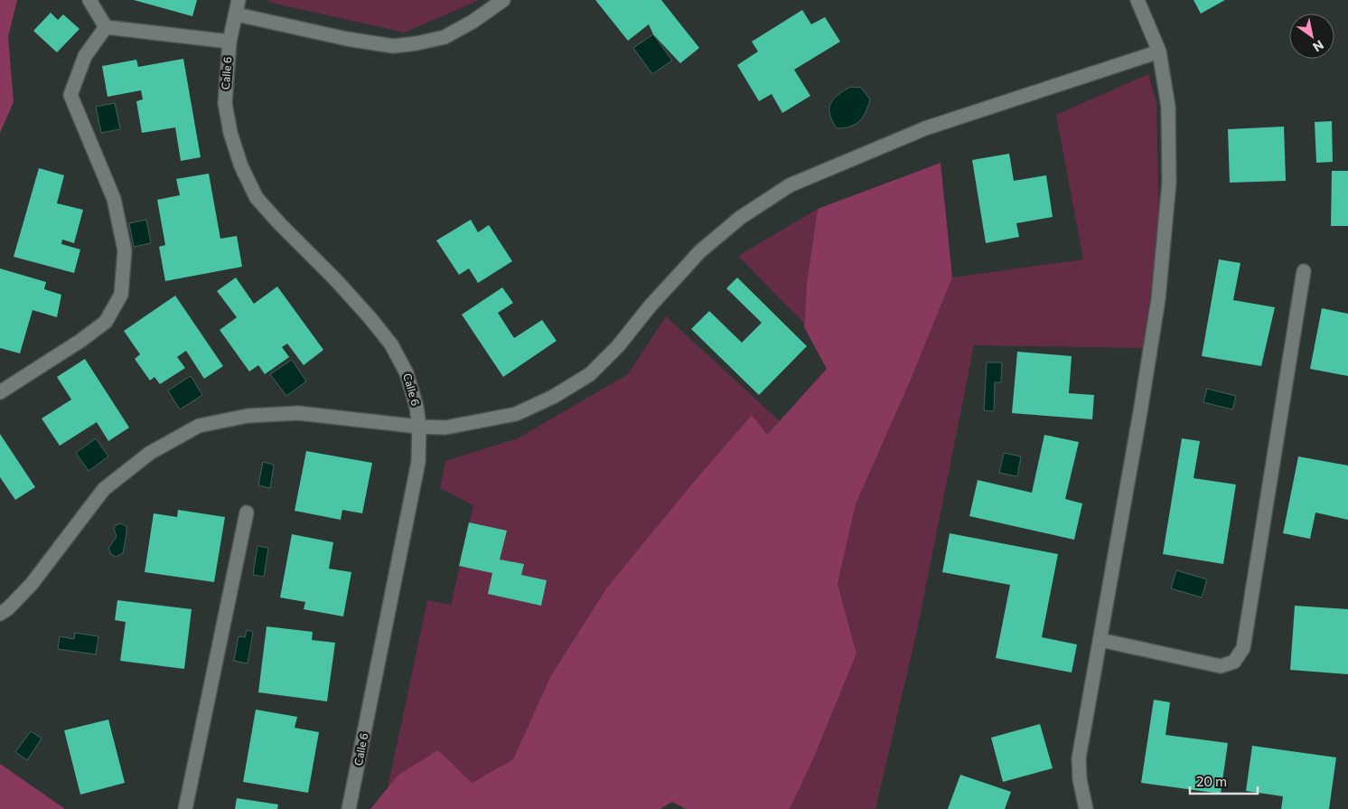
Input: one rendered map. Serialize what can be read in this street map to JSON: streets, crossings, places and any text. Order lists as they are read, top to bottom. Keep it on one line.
{"streets":{"street":["Calle 6"]},"scale_bar":"20 m","north":"bottom right"}
